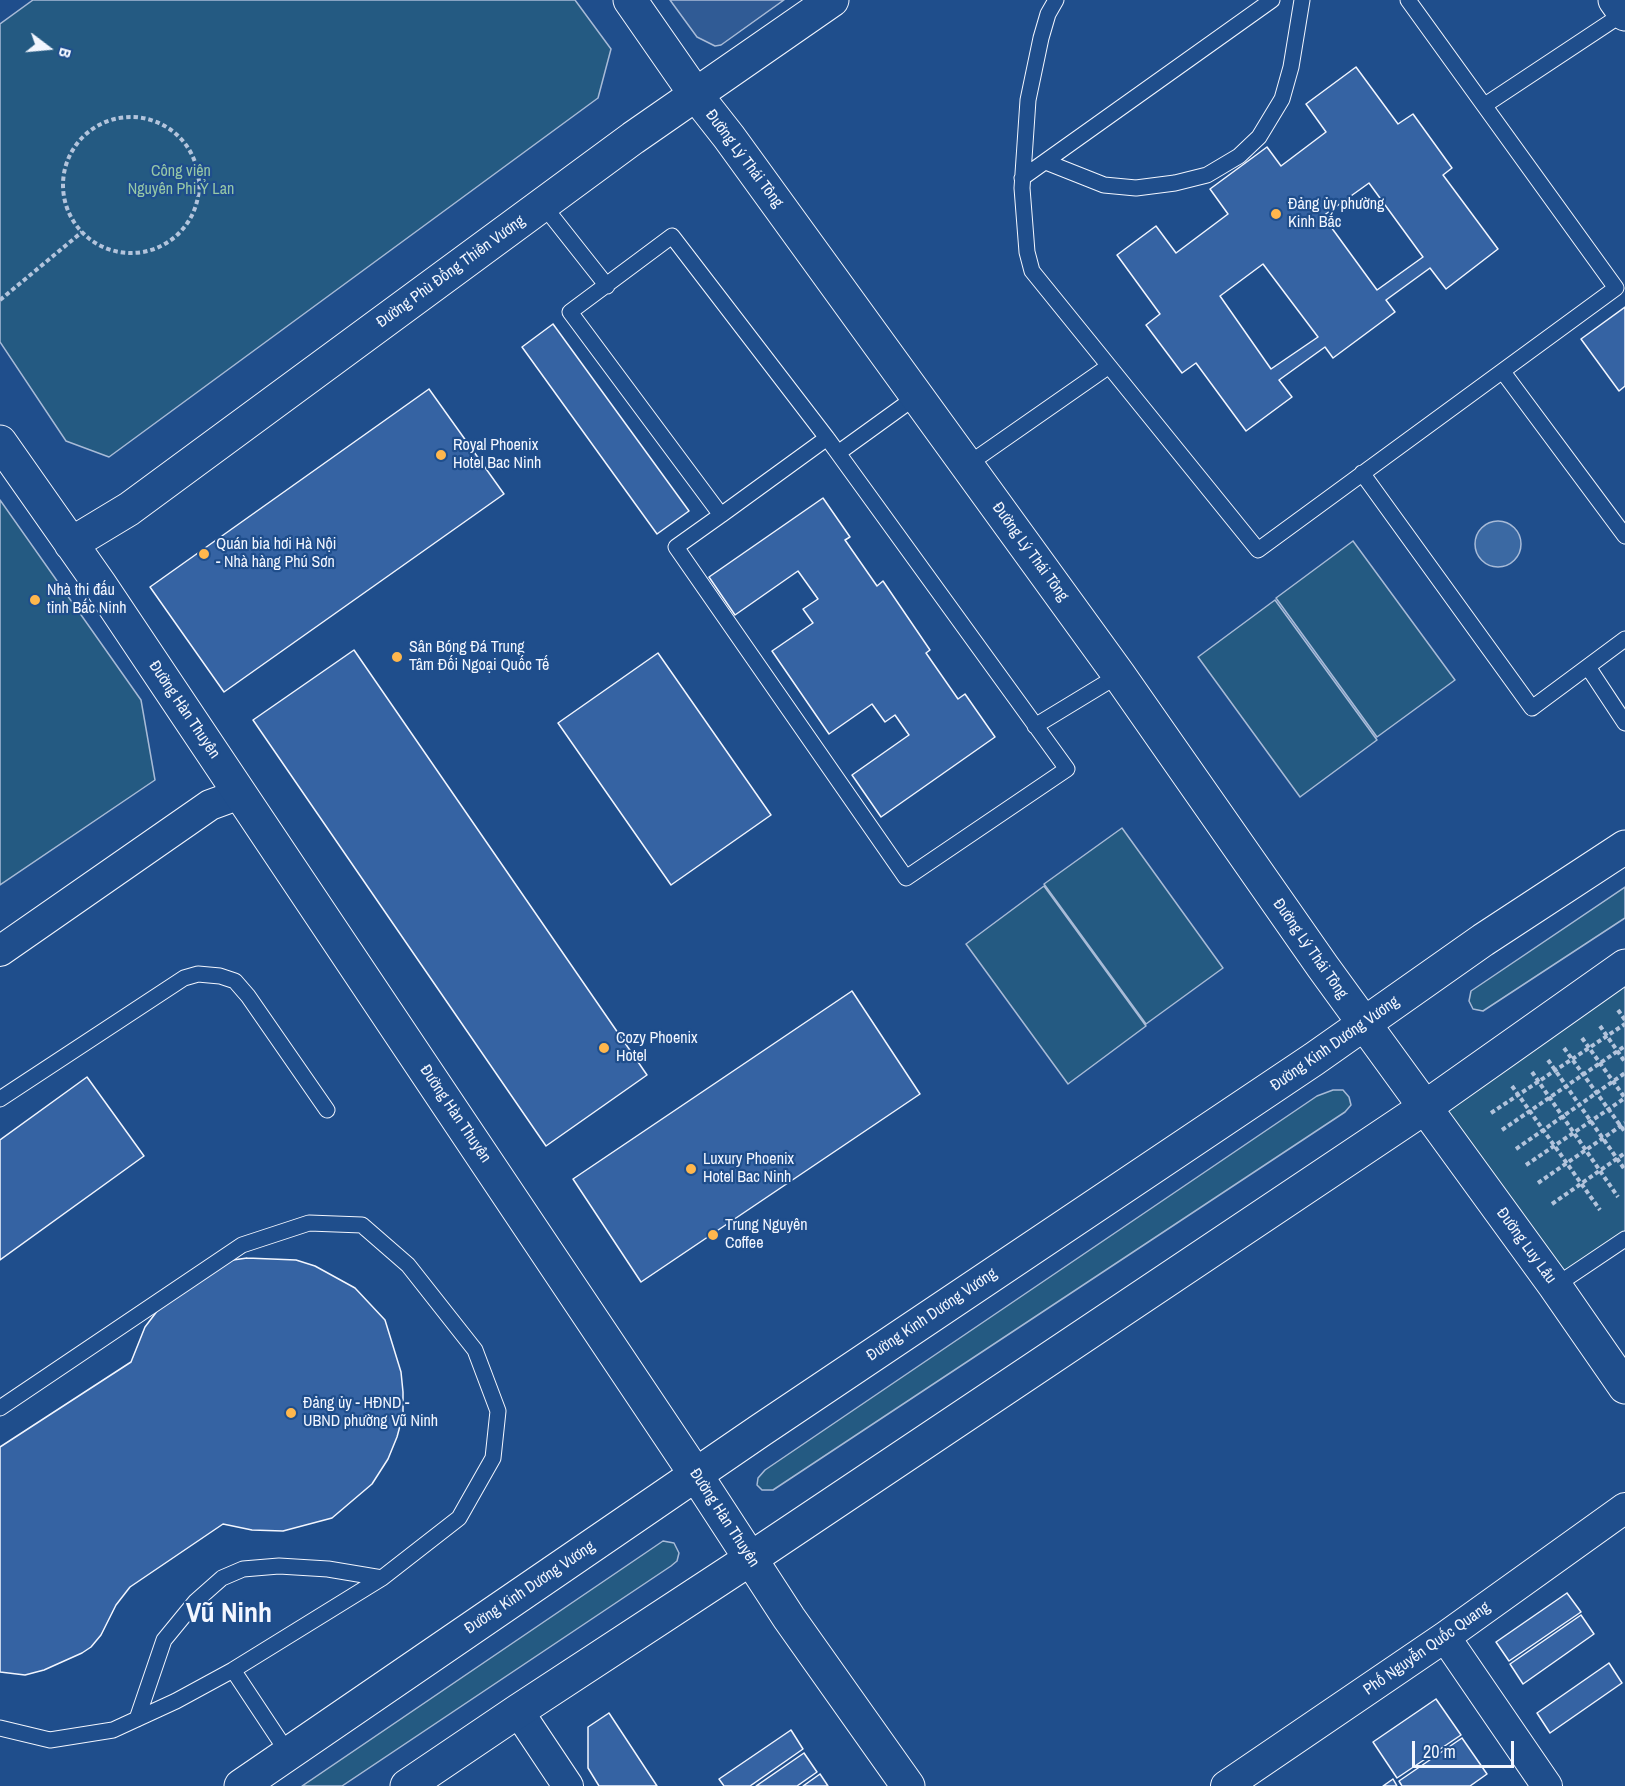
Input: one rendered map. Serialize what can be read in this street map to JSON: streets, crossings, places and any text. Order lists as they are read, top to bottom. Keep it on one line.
{"streets":{"street":["Đường Lý Thái Tông","Đường Phù Đổng Thiên Vương","Đường Hàn Thuyên","Đường Kinh Dương Vương","Đường Luy Lâu","Phố Nguyễn Quốc Quang"]},"crossings":[["Đường Lý Thái Tông","Đường Phù Đổng Thiên Vương"],["Đường Lý Thái Tông","Đường Kinh Dương Vương"],["Đường Lý Thái Tông","Đường Luy Lâu"],["Đường Phù Đổng Thiên Vương","Đường Hàn Thuyên"],["Đường Hàn Thuyên","Đường Kinh Dương Vương"]],"districts":["Vũ Ninh"],"parks":["Công viên Nguyên Phi Ỷ Lan"],"places":["Đảng ủy phường Kinh Bắc","Royal Phoenix Hotel Bac Ninh","Quán bia hơi Hà Nội - Nhà hàng Phú Sơn","Nhà thi đấu tỉnh Bắc Ninh","Sân Bóng Đá Trung Tâm Đối Ngoại Quốc Tế","Cozy Phoenix Hotel","Luxury Phoenix Hotel Bac Ninh","Trung Nguyên Coffee","Đảng ủy - HĐND - UBND phường Vũ Ninh"],"scale_bar":"20 m","north":"right"}
